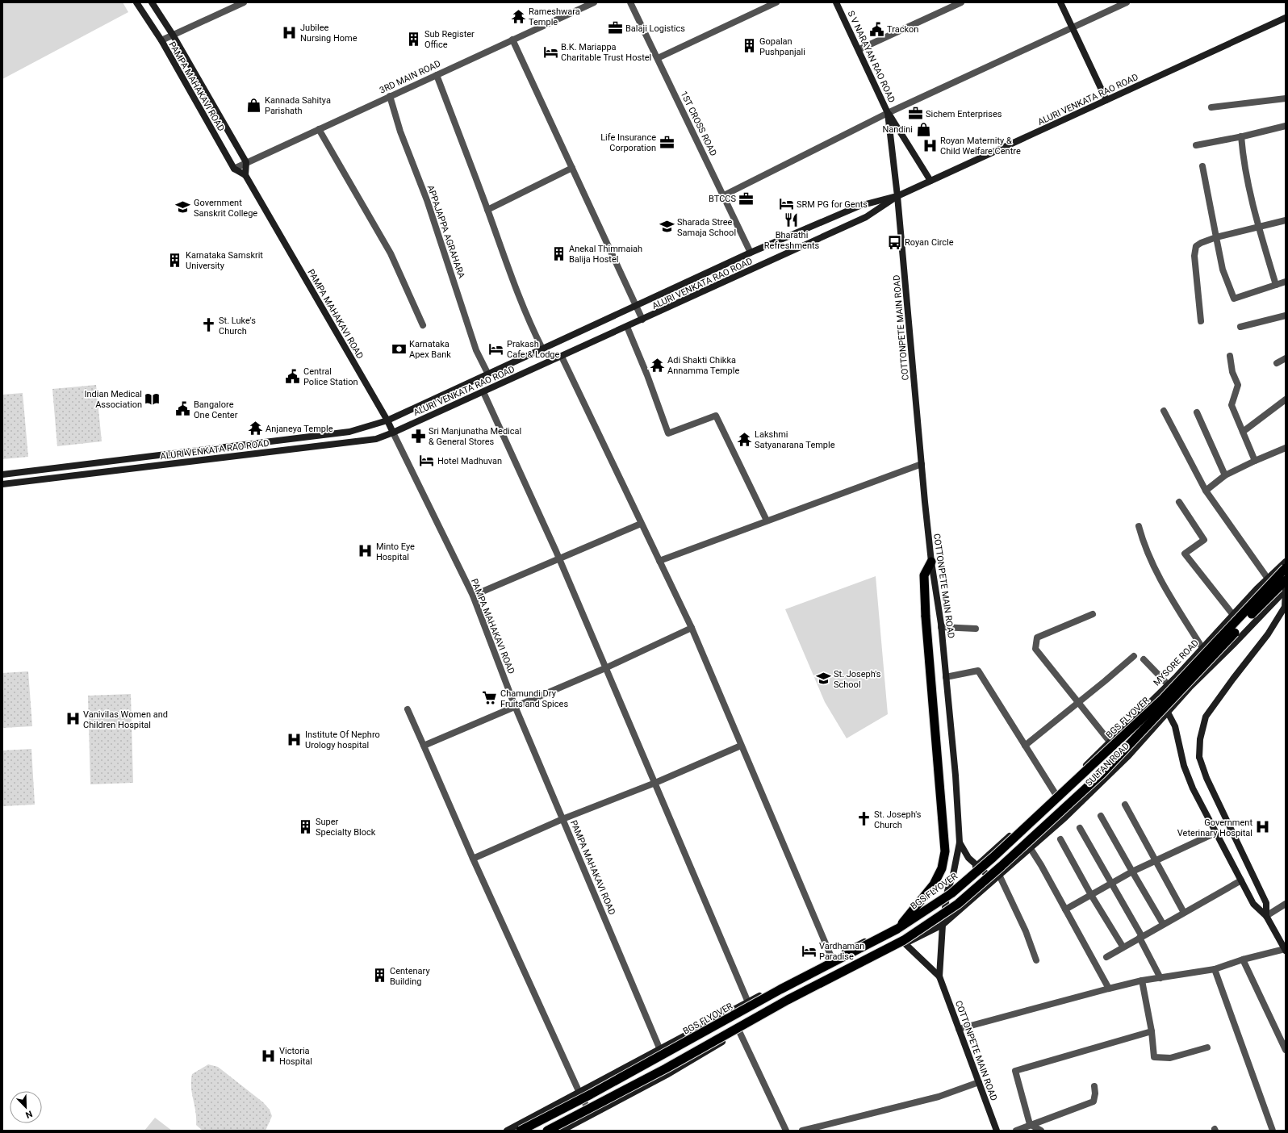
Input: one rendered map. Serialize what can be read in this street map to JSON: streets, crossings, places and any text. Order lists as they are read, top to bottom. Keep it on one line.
{"streets":{"highway":["BGS FLYOVER"],"main road":["S V NARAYAN RAO ROAD","PAMPA MAHAKAVI ROAD","ALURI VENKATA RAO ROAD","COTTONPETE MAIN ROAD","MYSORE ROAD","SULTAN ROAD"],"street":["3RD MAIN ROAD","1ST CROSS ROAD","APPAJAPPA AGRAHARA"]},"crossings":[["S V NARAYAN RAO ROAD","ALURI VENKATA RAO ROAD"],["S V NARAYAN RAO ROAD","COTTONPETE MAIN ROAD"],["3RD MAIN ROAD","PAMPA MAHAKAVI ROAD"],["3RD MAIN ROAD","APPAJAPPA AGRAHARA"],["PAMPA MAHAKAVI ROAD","ALURI VENKATA RAO ROAD"],["PAMPA MAHAKAVI ROAD","MYSORE ROAD"],["ALURI VENKATA RAO ROAD","1ST CROSS ROAD"],["ALURI VENKATA RAO ROAD","APPAJAPPA AGRAHARA"],["ALURI VENKATA RAO ROAD","COTTONPETE MAIN ROAD"],["COTTONPETE MAIN ROAD","MYSORE ROAD"],["COTTONPETE MAIN ROAD","SULTAN ROAD"]],"places":{"temple":["Rameshwara Temple","Adi Shakti Chikka Annamma Temple","Anjaneya Temple","Lakshmi Satyanarana Temple"],"office":["Balaji Logistics","Sichem Enterprises","Life Insurance Corporation","BTCCS"],"public building":["Trackon","Central Police Station","Bangalore One Center"],"hospital":["Jubilee Nursing Home","Royan Maternity & Child Welfare Centre","Minto Eye Hospital","Vanivilas Women and Children Hospital","Institute Of Nephro Urology hospital","Government Veterinary Hospital","Victoria Hospital"],"building":["Sub Register Office","Gopalan Pushpanjali","Anekal Thimmaiah Balija Hostel","Karnataka Samskrit University","Super Specialty Block","Centenary Building"],"hotel":["B.K. Mariappa Charitable Trust Hostel","SRM PG for Gents","Prakash Cafe & Lodge","Hotel Madhuvan","Vardhaman Paradise"],"shop":["Kannada Sahitya Parishath","Nandini"],"school or university":["Government Sanskrit College","Sharada Stree Samaja School","St. Joseph's School"],"restaurant":["Bharathi Refreshments"],"bus stop":["Royan Circle"],"church":["St. Luke's Church","St. Joseph's Church"],"bank":["Karnataka Apex Bank"],"library":["Indian Medical Association"],"pharmacy":["Sri Manjunatha Medical & General Stores"],"supermarket":["Chamundi Dry Fruits and Spices"]},"north":"bottom right"}
